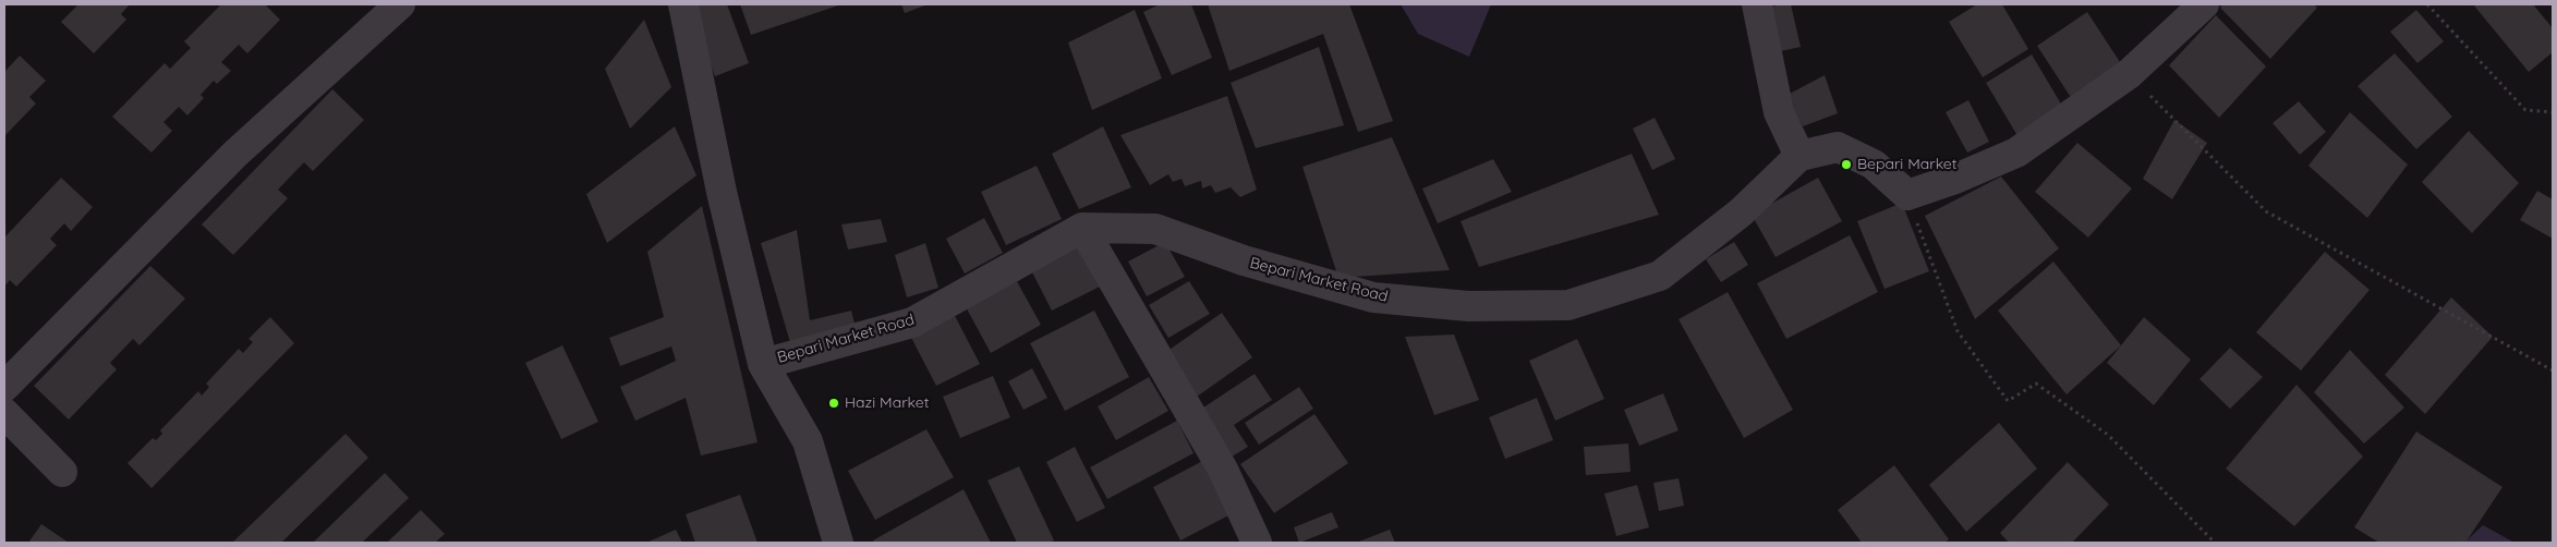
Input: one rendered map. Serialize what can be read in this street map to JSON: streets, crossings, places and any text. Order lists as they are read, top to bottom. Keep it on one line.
{"streets":{"street":["Bepari Market Road"]},"places":["Bepari Market","Hazi Market"]}
